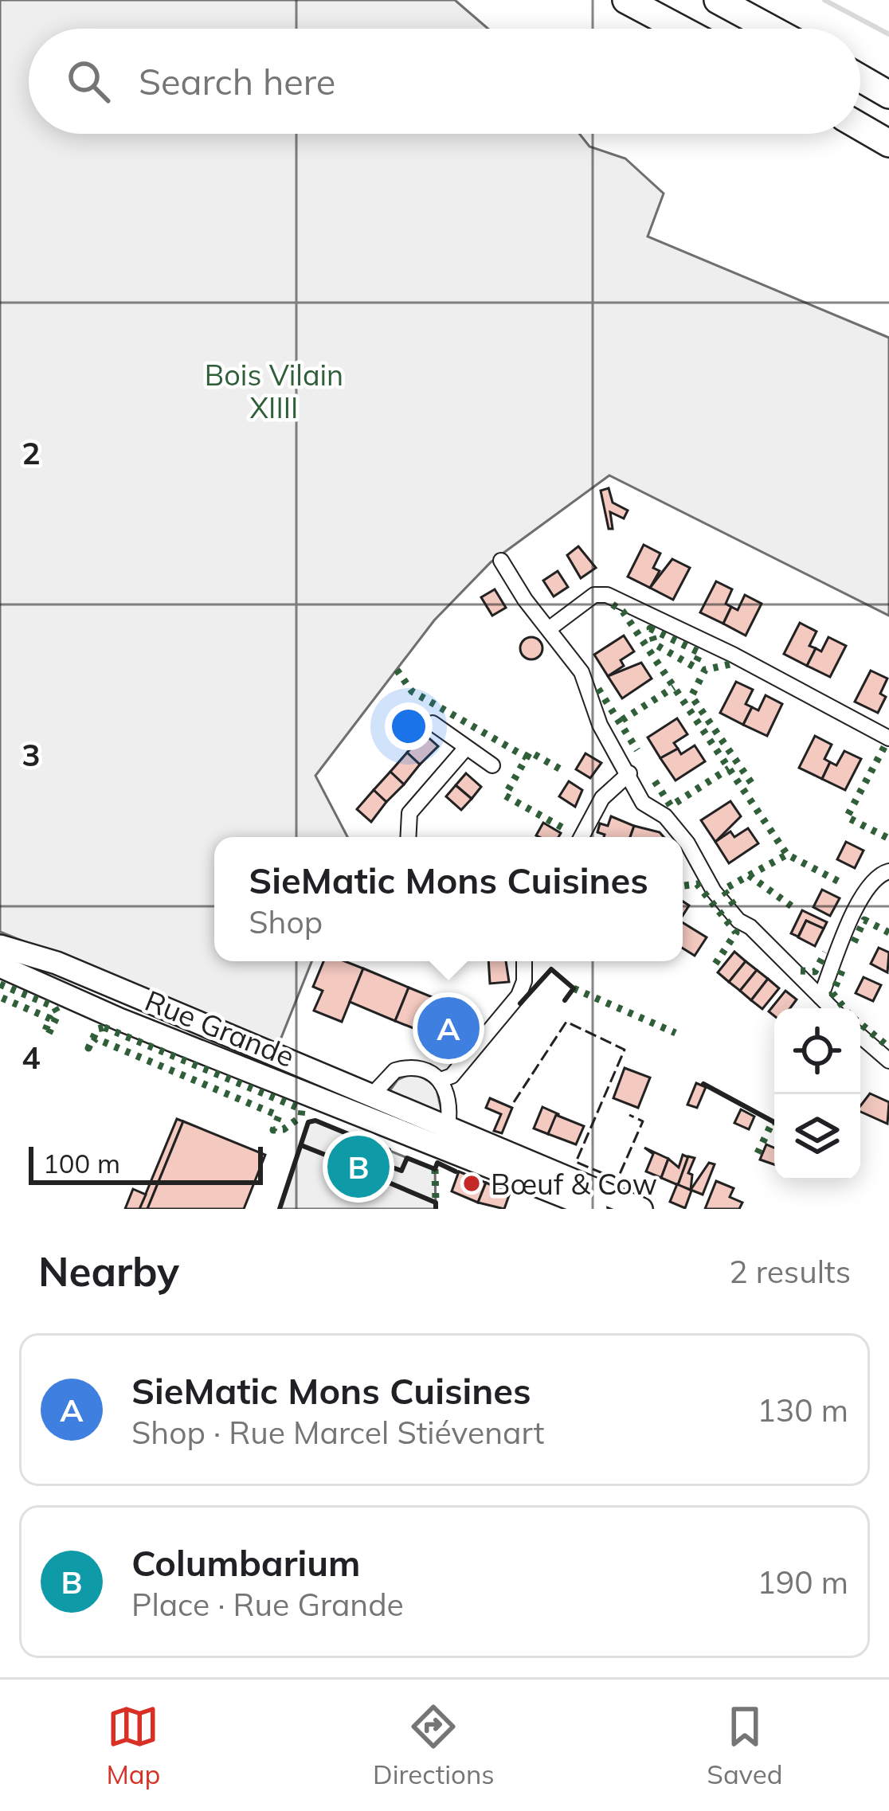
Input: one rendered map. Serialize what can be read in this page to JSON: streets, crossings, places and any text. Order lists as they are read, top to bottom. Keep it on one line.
{"streets":{"main road":["Rue Grande"]},"parks":["Bois Vilain XIIII"],"places":["Bœuf & Cow"],"scale_bar":"100 m","page":{"search":"Search here","popup":["SieMatic Mons Cuisines","Shop"],"pins":["A","B"],"scale":"100 m","heading":["Nearby","2 results"],"list":[{"mark":"A","name":"SieMatic Mons Cuisines","note":"Shop · Rue Marcel Stiévenart","value":"130 m"},{"mark":"B","name":"Columbarium","note":"Place · Rue Grande","value":"190 m"}],"nav":["Map","Directions","Saved"]},"grid":{"rows":["2","3","4"]}}
